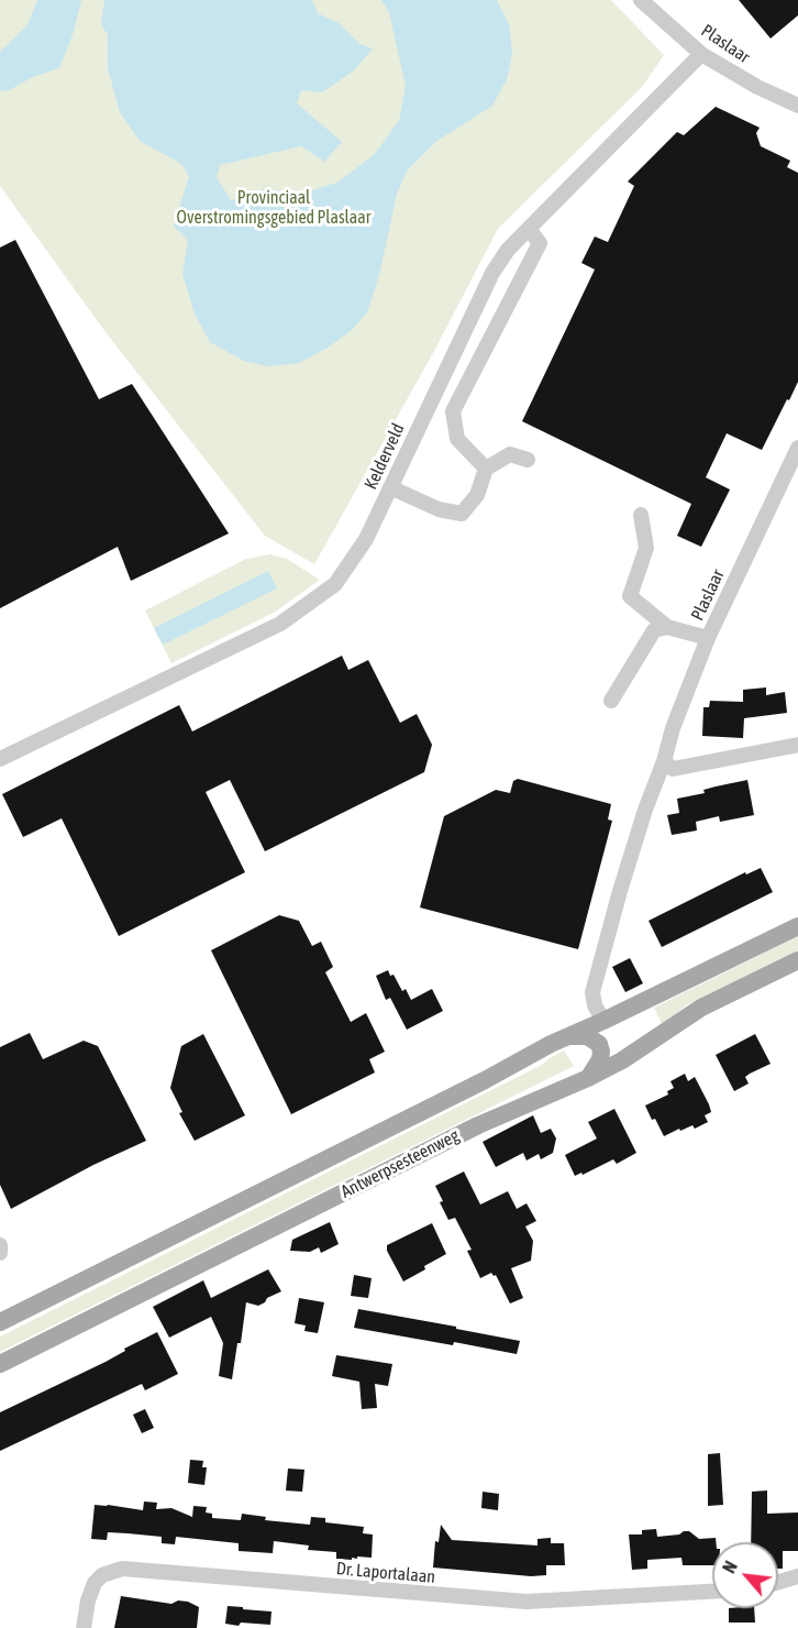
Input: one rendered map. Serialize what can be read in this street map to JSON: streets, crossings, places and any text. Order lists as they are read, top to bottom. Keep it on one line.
{"streets":{"main road":["Antwerpsesteenweg"],"street":["Plaslaar","Kelderveld","Dr. Laportalaan"]},"crossings":[["Plaslaar","Kelderveld"],["Plaslaar","Antwerpsesteenweg"]],"parks":["Provinciaal Overstromingsgebied Plaslaar"],"north":"top left"}
